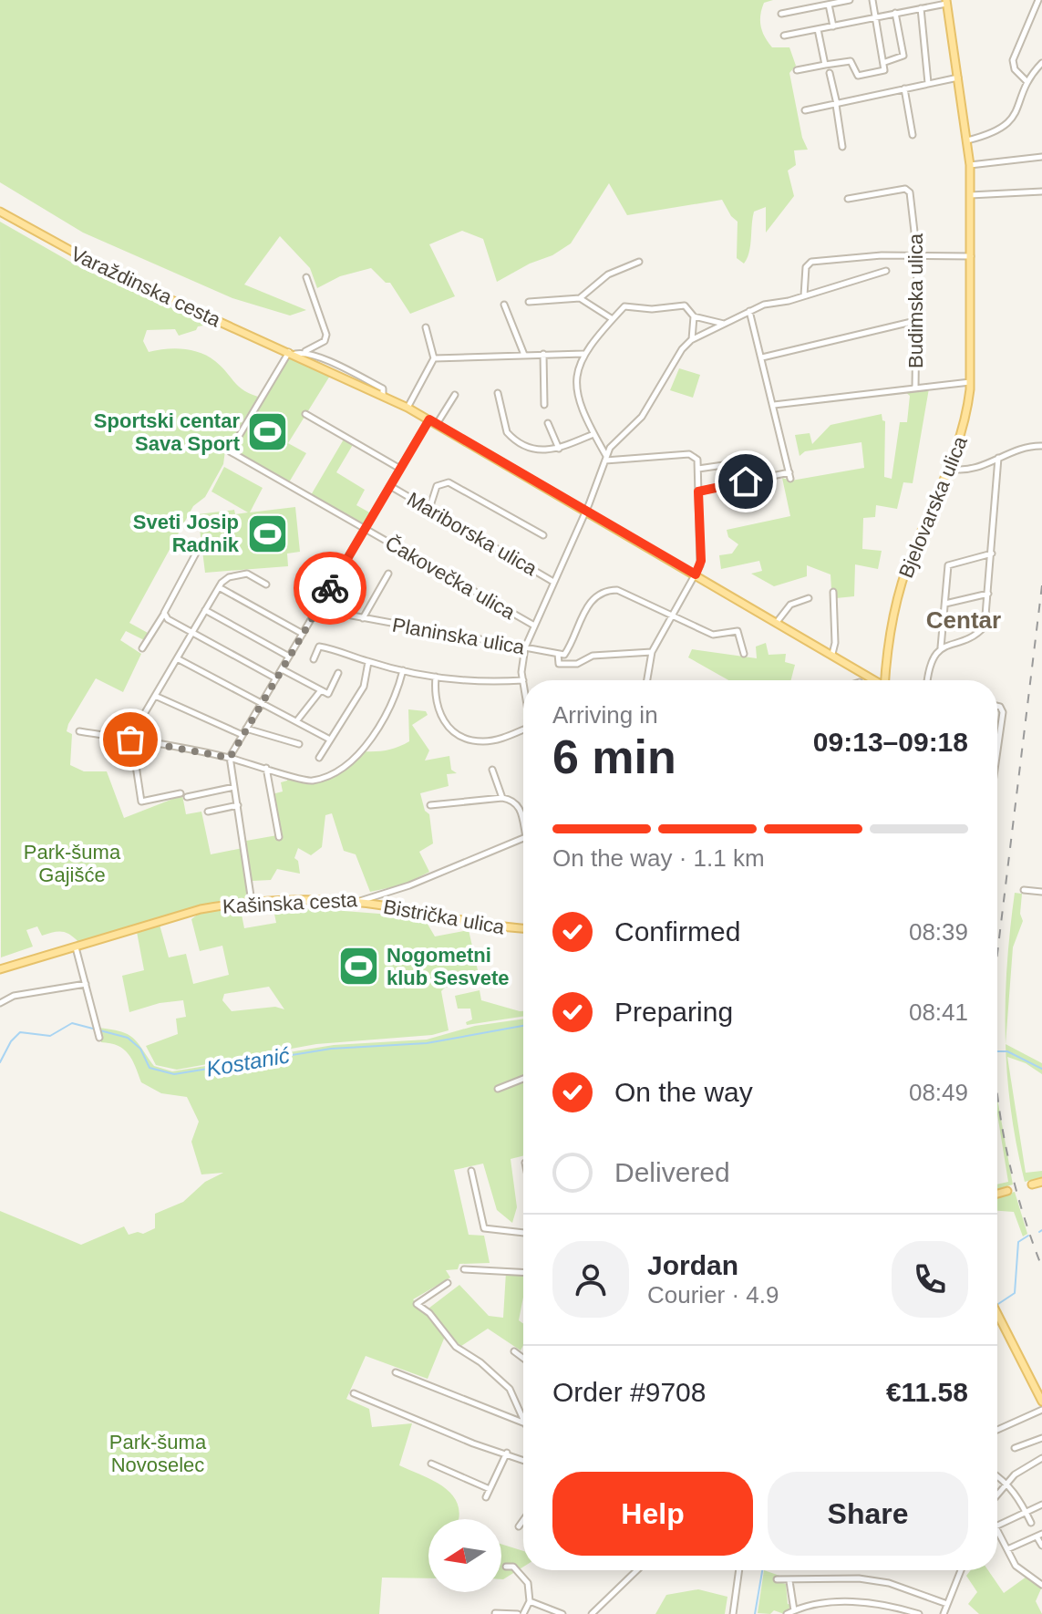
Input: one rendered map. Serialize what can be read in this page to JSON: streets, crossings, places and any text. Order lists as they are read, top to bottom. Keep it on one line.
{"streets":{"main road":["Varaždinska cesta","Bjelovarska ulica","Kašinska cesta","Bistrička ulica"],"street":["Budimska ulica","Mariborska ulica","Čakovečka ulica","Planinska ulica"]},"crossings":[["Varaždinska cesta","Čakovečka ulica"],["Kašinska cesta","Bistrička ulica"]],"districts":["Centar"],"water":["Kostanić"],"parks":["Park-šuma Gajišće","Park-šuma Novoselec"],"places":{"sports":["Sportski centar Sava Sport","Sveti Josip Radnik","Nogometni klub Sesvete"]},"north":"left","page":{"heading":["6 min","Arriving in","09:13–09:18"],"panel":["Jordan","Courier · 4.9","Order #9708","€11.58"],"bar":"On the way · 1.1 km","list":[["Confirmed","08:39"],["Preparing","08:41"],["On the way","08:49"],"Delivered"],"buttons":["Help","Share"]}}
